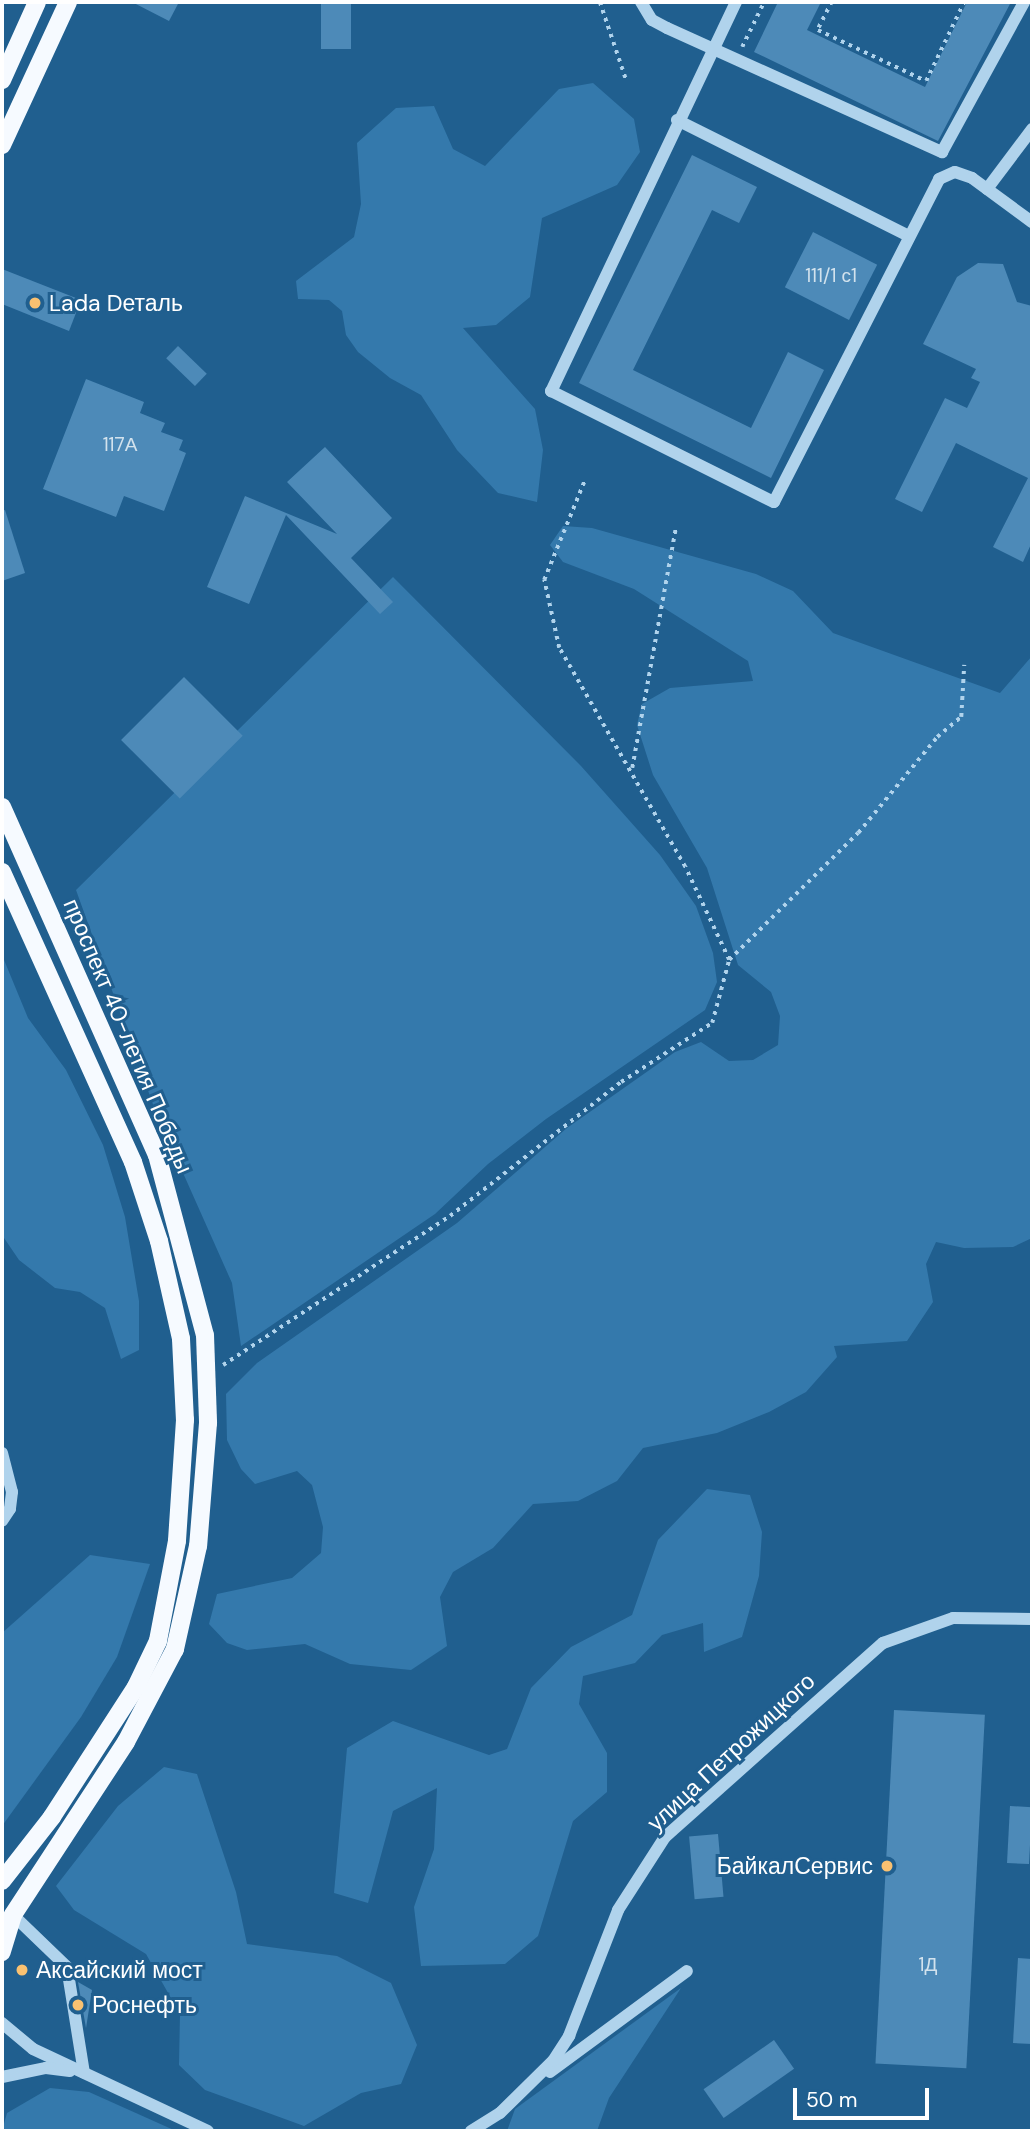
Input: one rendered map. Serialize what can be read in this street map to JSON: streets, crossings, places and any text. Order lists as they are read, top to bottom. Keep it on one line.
{"streets":{"main road":["проспект 40-летия Победы"],"street":["улица Петрожицкого"]},"places":["Lada Dеталь","БайкалСервис","Аксайский мост","Роснефть"],"house_numbers":["111/1 с1","117А","1Д"],"scale_bar":"50 m"}
